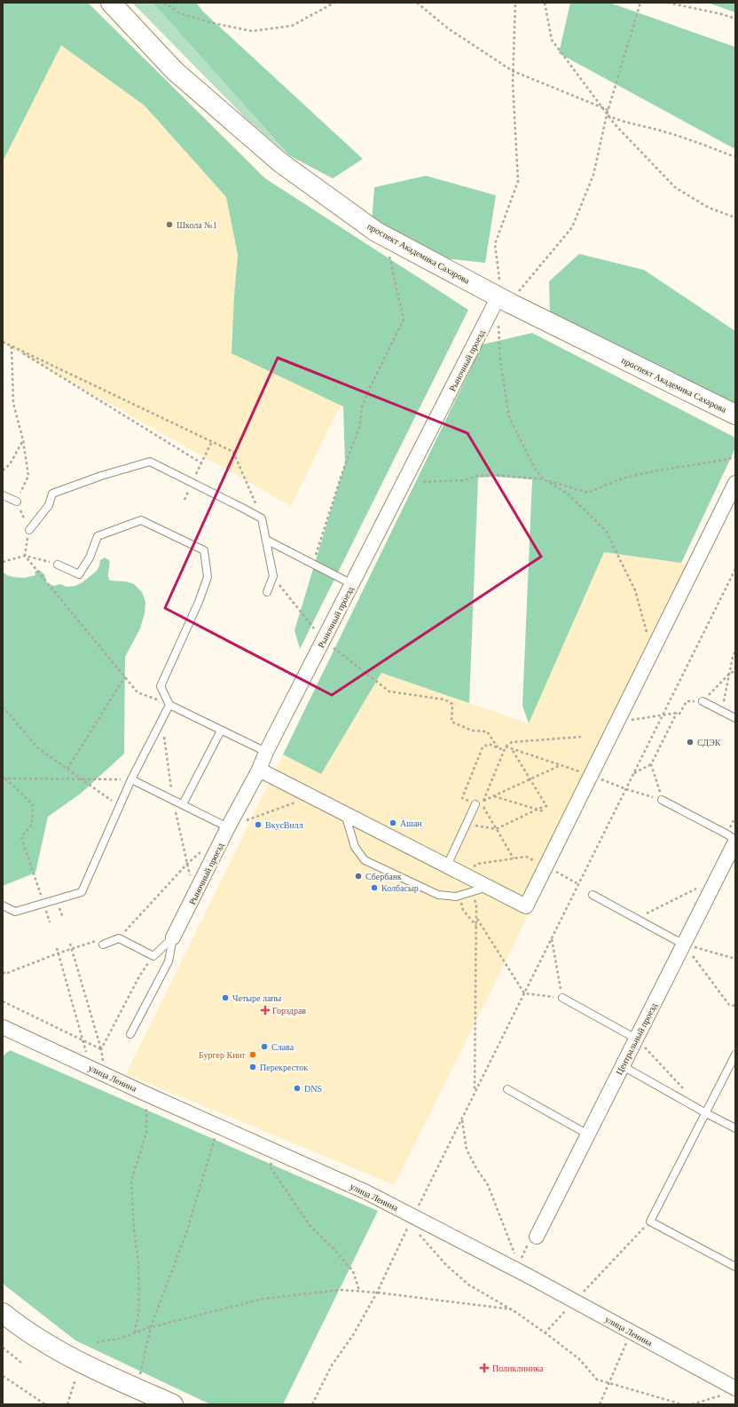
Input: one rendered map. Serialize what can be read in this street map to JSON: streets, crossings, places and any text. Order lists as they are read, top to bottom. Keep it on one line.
{"streets":{"street":["проспект Академика Сахарова","Рыночный проезд","Центральный проезд","улица Ленина"]},"crossings":[["проспект Академика Сахарова","Рыночный проезд"]],"places":{"other":["Школа №1","СДЭК","Ашан","ВкусВилл","Сбербанк","Колбасыр","Четыре лапы","Слава","Бургер Кинг","Перекресток","DNS"],"health":["Горздрав","Поликлиника"]}}
